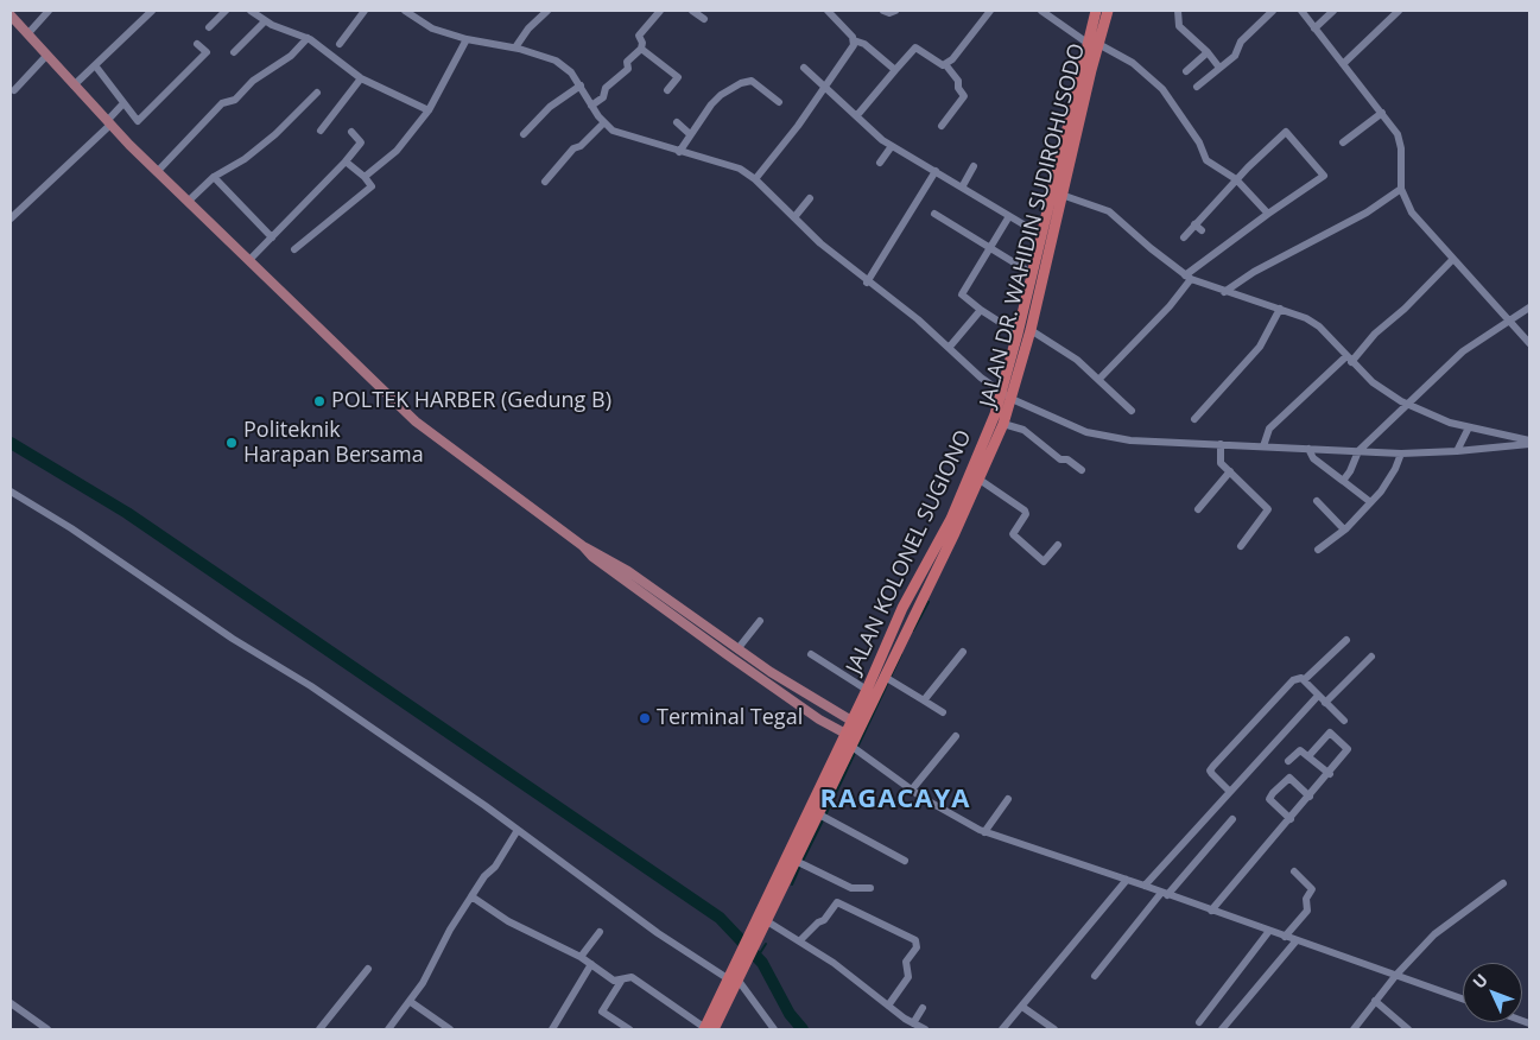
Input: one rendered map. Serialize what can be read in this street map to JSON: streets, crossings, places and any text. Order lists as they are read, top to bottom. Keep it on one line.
{"streets":{"highway":["JALAN DR. WAHIDIN SUDIROHUSODO","JALAN KOLONEL SUGIONO"]},"crossings":[["JALAN DR. WAHIDIN SUDIROHUSODO","JALAN KOLONEL SUGIONO"]],"districts":["RAGACAYA"],"places":["POLTEK HARBER (Gedung B)","Politeknik Harapan Bersama","Terminal Tegal"],"north":"top left"}
